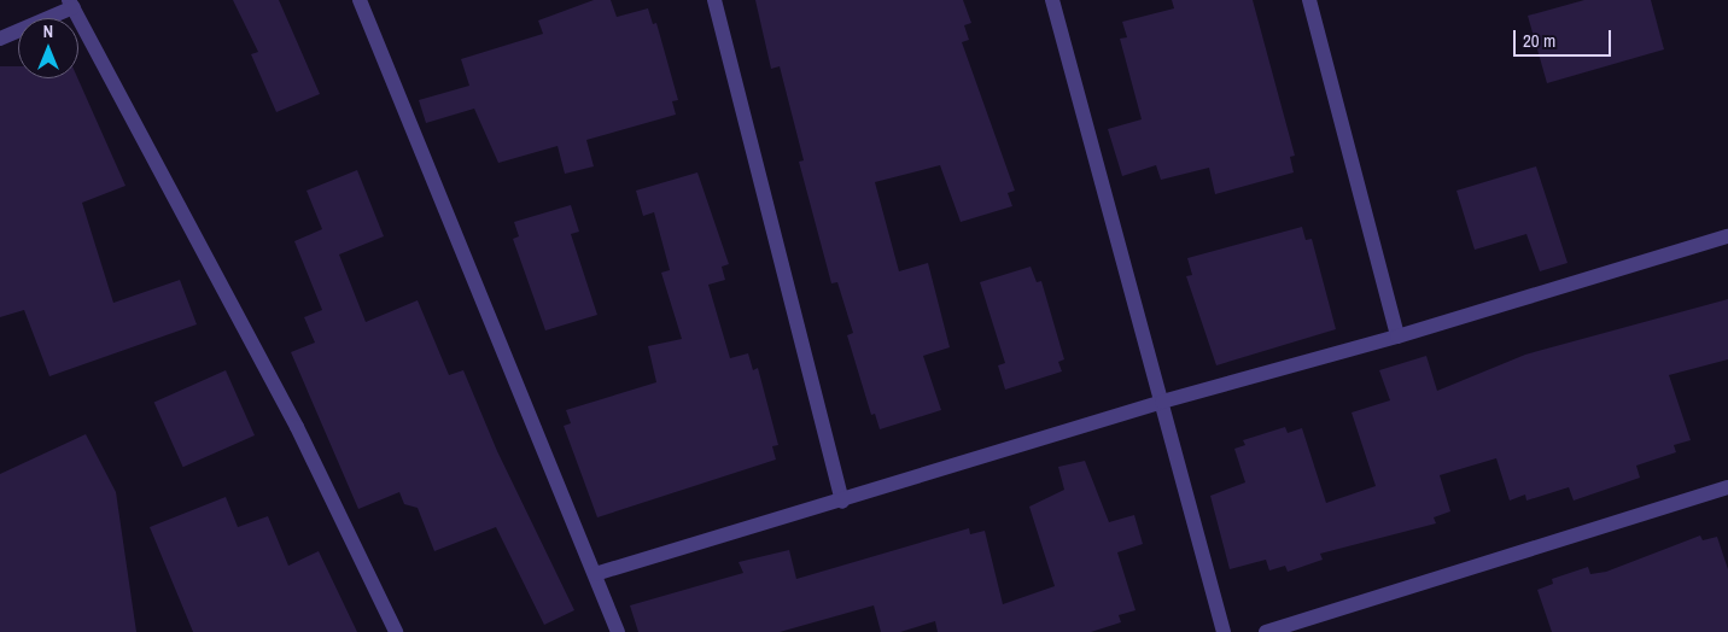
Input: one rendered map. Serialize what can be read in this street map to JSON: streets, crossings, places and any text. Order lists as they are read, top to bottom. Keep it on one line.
{"scale_bar":"20 m","north":"top"}
